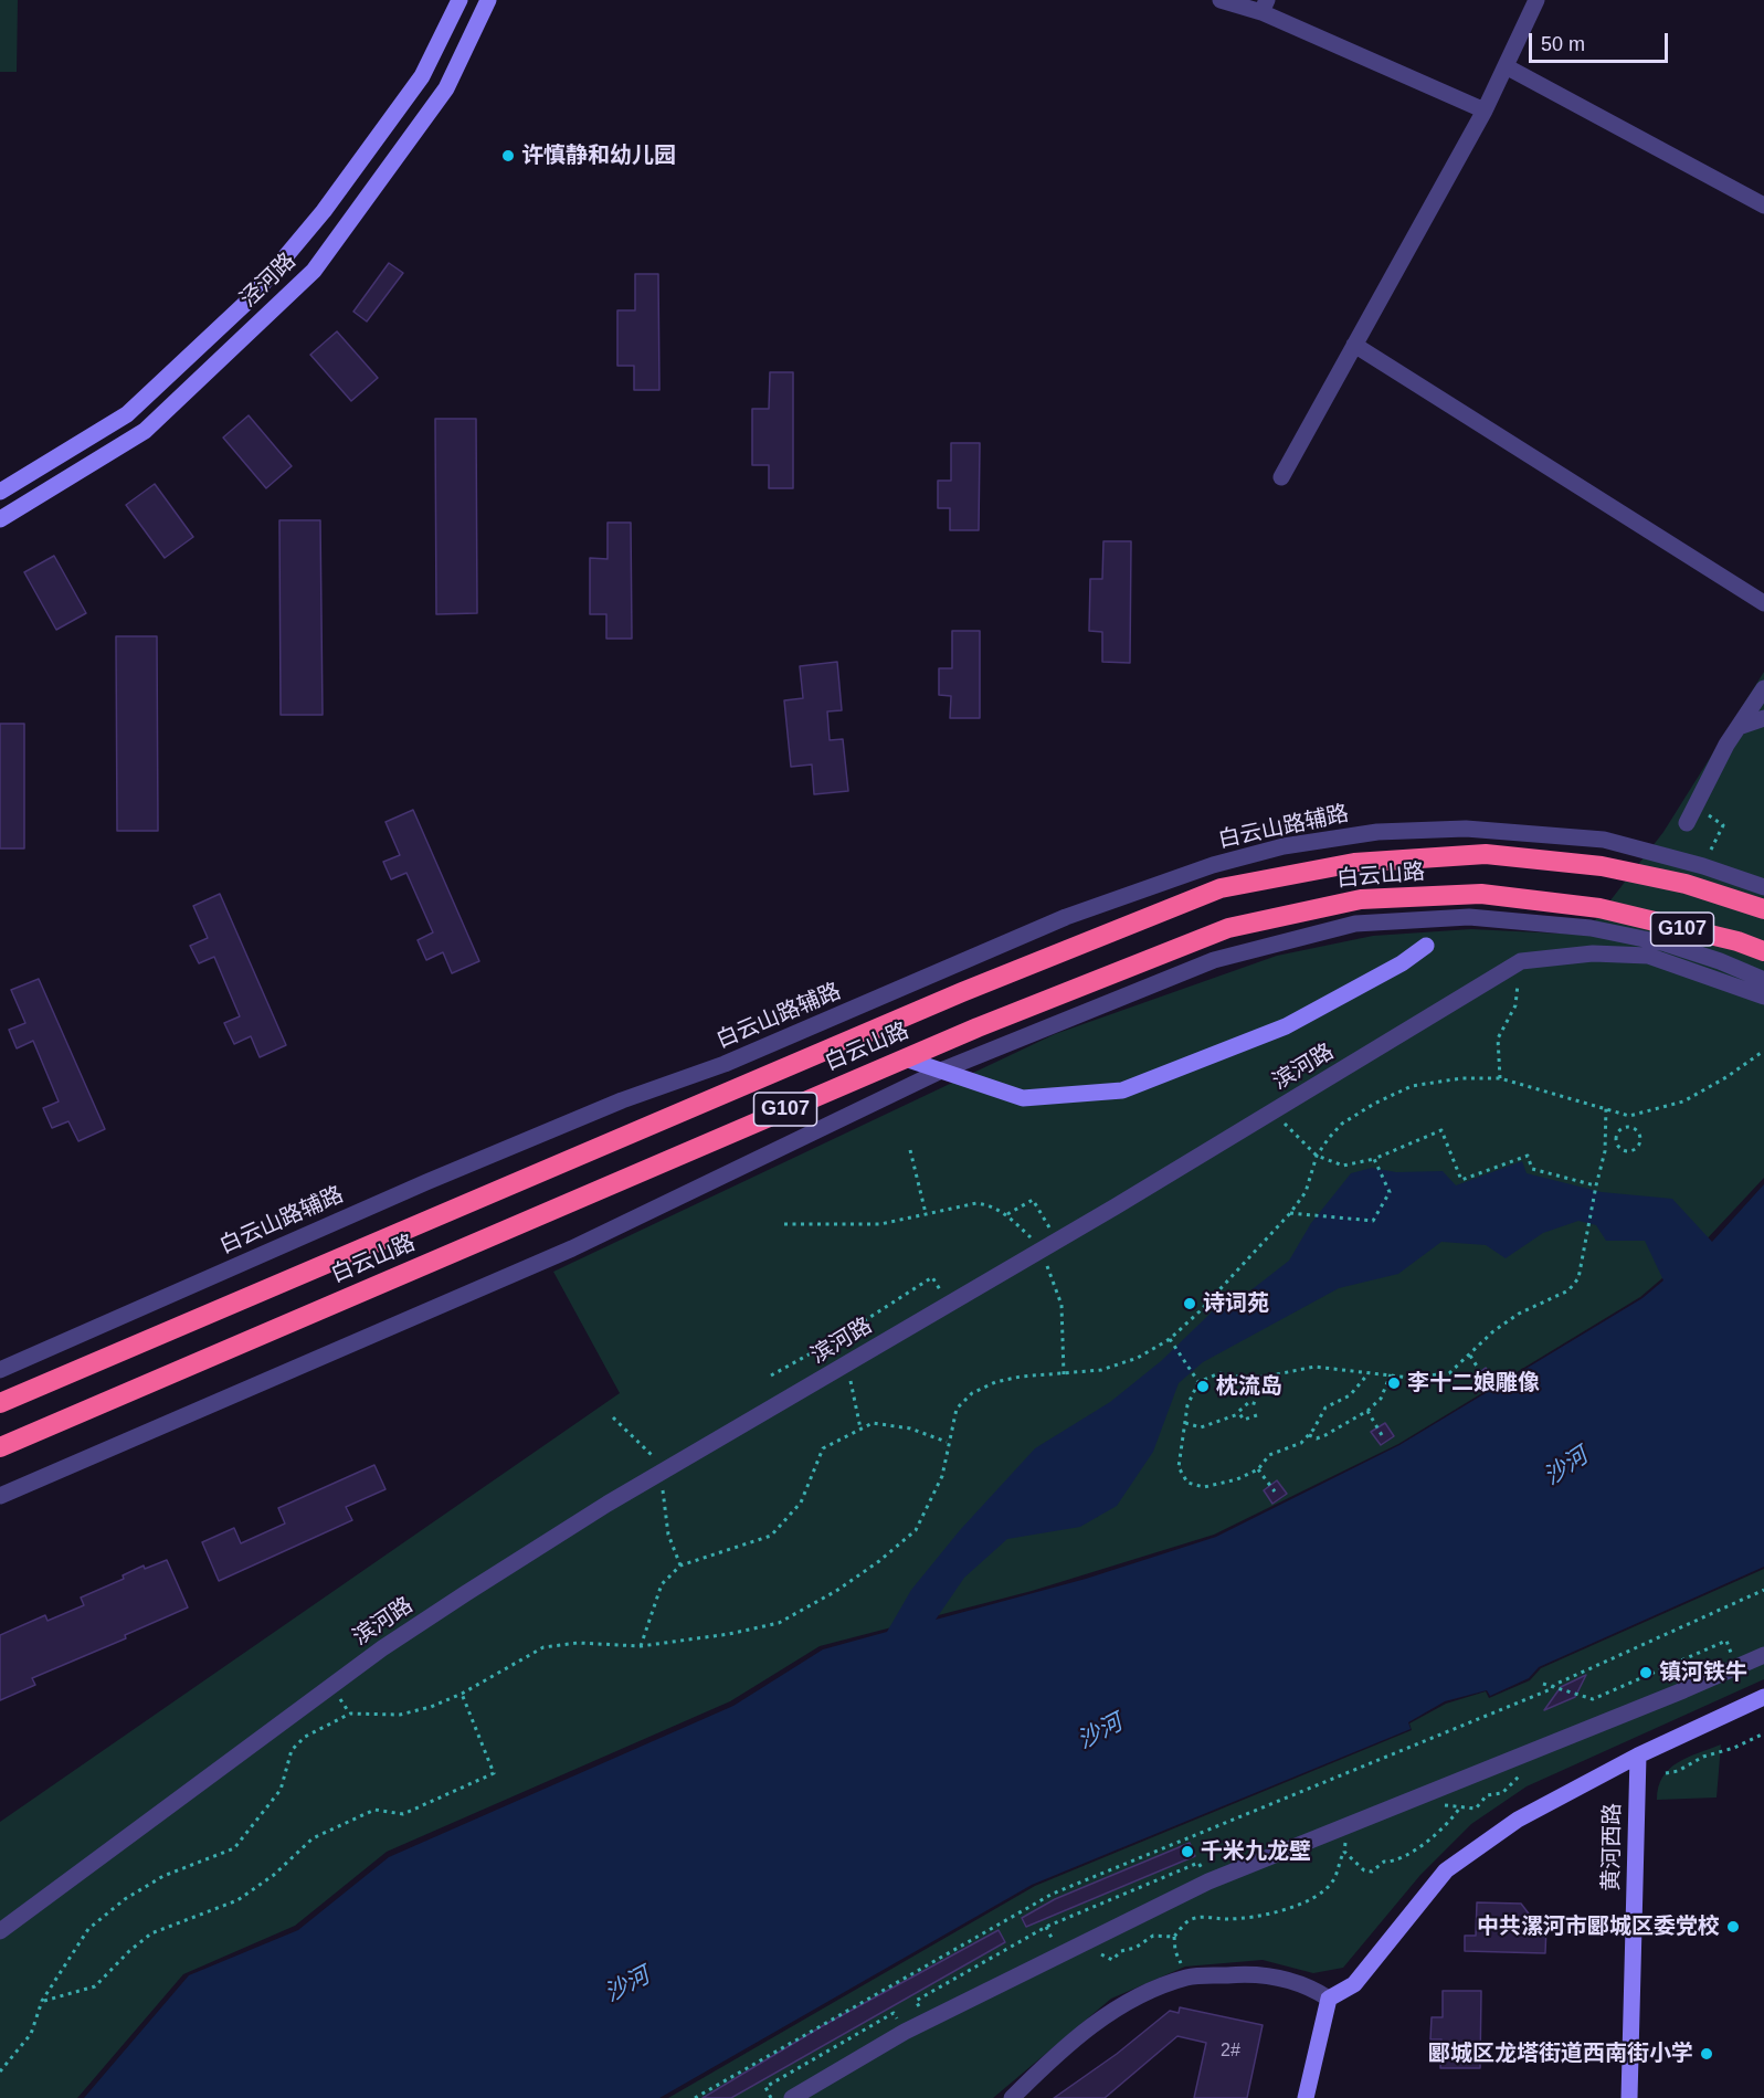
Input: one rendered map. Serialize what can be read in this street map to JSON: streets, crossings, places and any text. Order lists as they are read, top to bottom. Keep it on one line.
{"streets":{"highway":["白云山路","G107"],"street":["泾河路","白云山路辅路","滨河路","黄河西路"]},"water":["沙河"],"places":["许慎静和幼儿园","诗词苑","李十二娘雕像","枕流岛","镇河铁牛","千米九龙壁","中共漯河市郾城区委党校","郾城区龙塔街道西南街小学"],"house_numbers":["2#"],"scale_bar":"50 m"}
